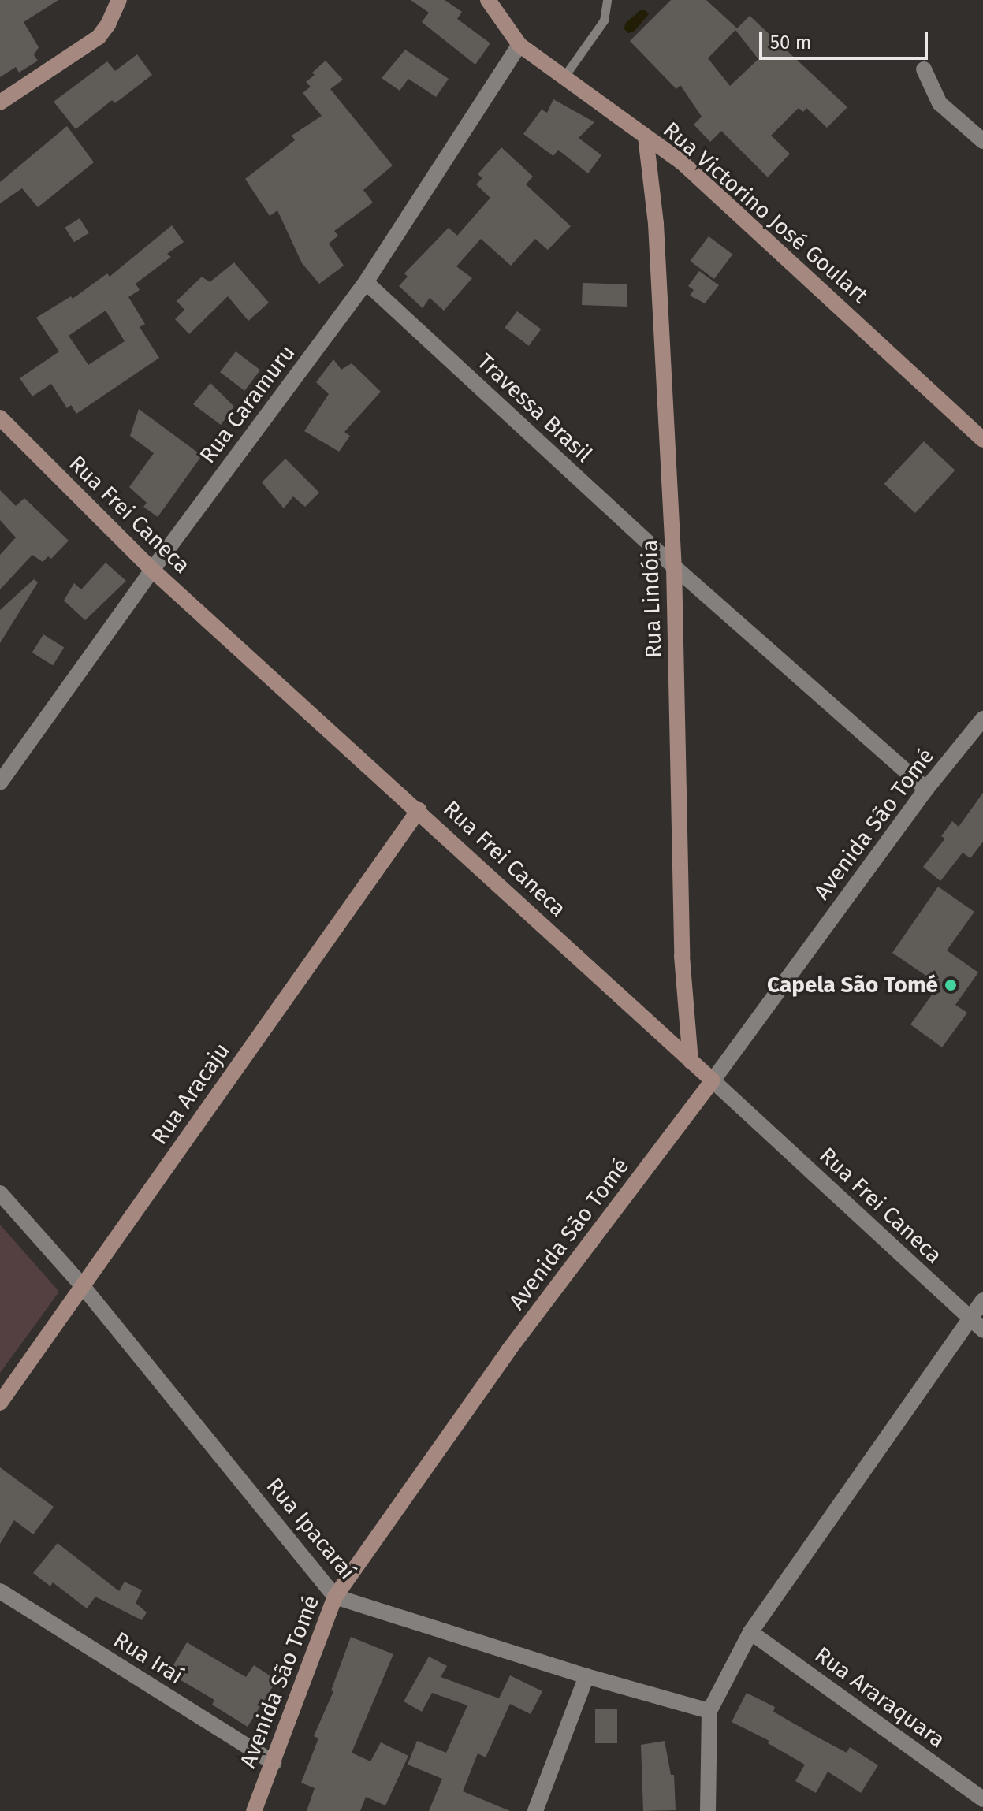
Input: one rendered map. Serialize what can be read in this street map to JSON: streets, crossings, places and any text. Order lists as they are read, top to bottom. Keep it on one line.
{"streets":{"street":["Rua Victorino José Goulart","Rua Caramuru","Travessa Brasil","Rua Frei Caneca","Rua Lindóia","Avenida São Tomé","Rua Aracaju","Rua Ipacaraí","Rua Iraí","Rua Araraquara"]},"crossings":[["Rua Victorino José Goulart","Rua Caramuru"],["Rua Victorino José Goulart","Rua Lindóia"],["Rua Caramuru","Travessa Brasil"],["Rua Caramuru","Rua Frei Caneca"],["Travessa Brasil","Rua Lindóia"],["Travessa Brasil","Avenida São Tomé"],["Rua Frei Caneca","Rua Lindóia"],["Rua Frei Caneca","Avenida São Tomé"],["Rua Frei Caneca","Rua Aracaju"],["Avenida São Tomé","Rua Ipacaraí"],["Avenida São Tomé","Rua Iraí"],["Rua Aracaju","Rua Ipacaraí"]],"places":["Capela São Tomé"],"scale_bar":"50 m"}
